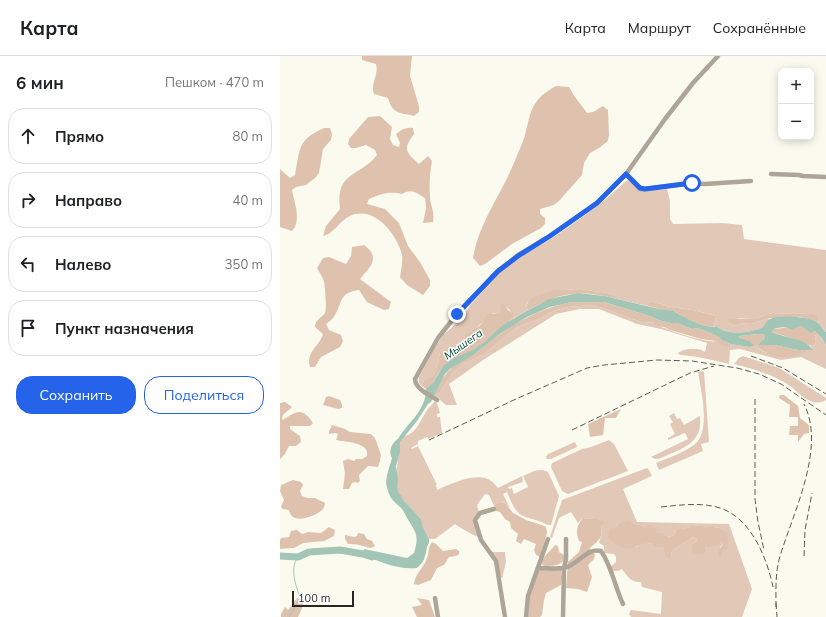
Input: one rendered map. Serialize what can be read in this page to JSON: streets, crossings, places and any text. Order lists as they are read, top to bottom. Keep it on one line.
{"water":["Мышега"],"scale_bar":"100 m","page":{"header":"Карта","nav":["Карта","Маршрут","Сохранённые"],"heading":["6 мин","Пешком · 470 m"],"map_buttons":["+","−"],"list":[["Прямо","80 m"],["Направо","40 m"],["Налево","350 m"],"Пункт назначения"],"buttons":["Сохранить","Поделиться"],"scale":"100 m"}}
